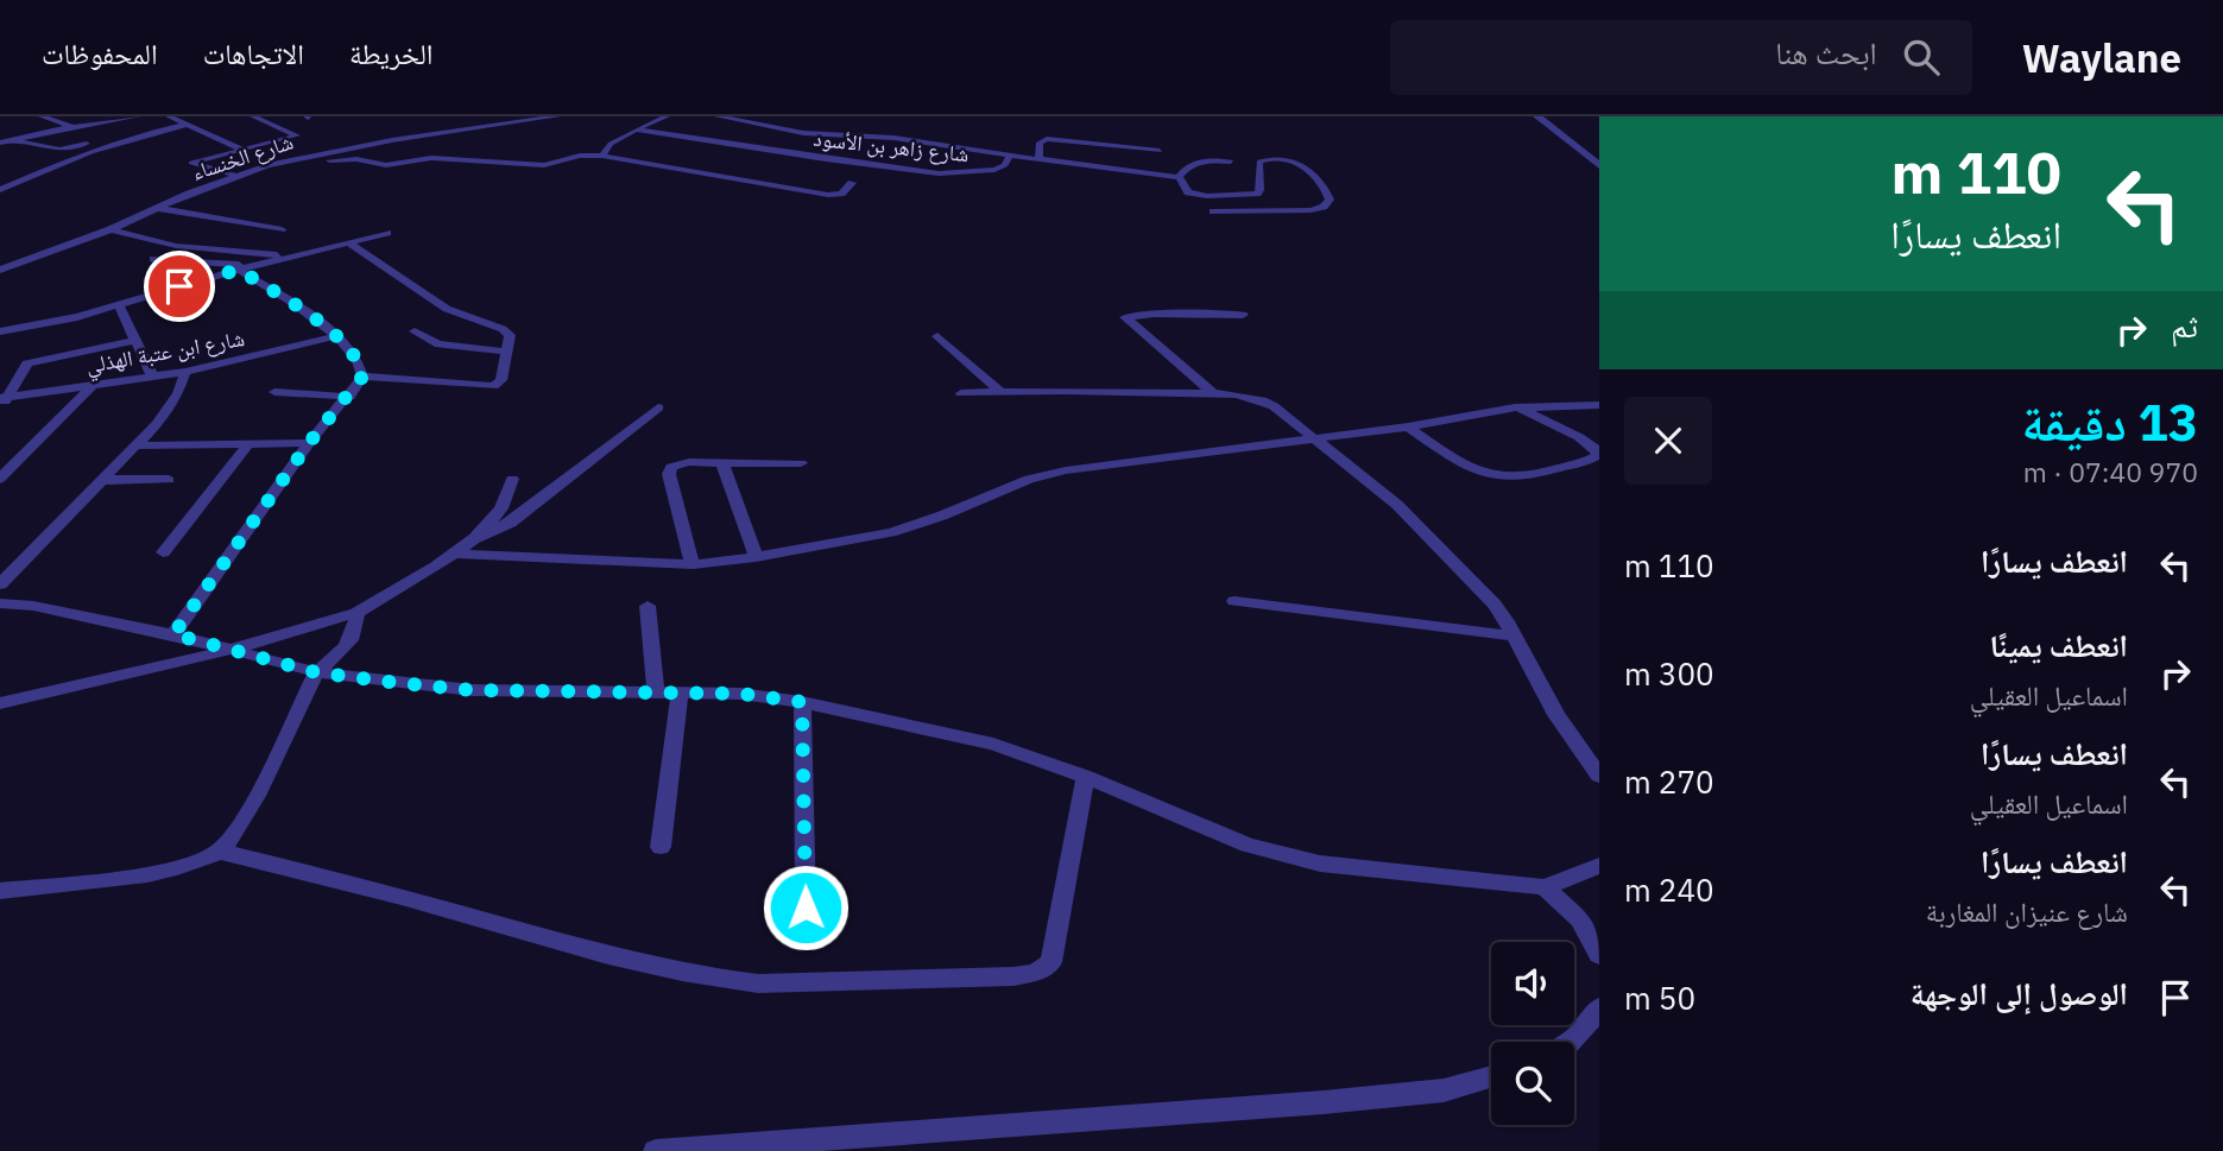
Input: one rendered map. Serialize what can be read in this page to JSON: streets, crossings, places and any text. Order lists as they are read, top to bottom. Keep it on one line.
{"streets":{"street":["شارع زاهر بن الأسود","شارع الخنساء","شارع ابن عتبة الهذلي"]},"page":{"header":"Waylane","search":"ابحث هنا","nav":["الخريطة","الاتجاهات","المحفوظات"],"turn":["110 m","انعطف يسارًا"],"then":"ثم","heading":["13 دقيقة","970 m · 07:40"],"list":[{"name":"انعطف يسارًا","value":"110 m"},{"name":"انعطف يمينًا","note":"اسماعيل العقيلي","value":"300 m"},{"name":"انعطف يسارًا","note":"اسماعيل العقيلي","value":"270 m"},{"name":"انعطف يسارًا","note":"شارع عنيزان المغاربة","value":"240 m"},{"name":"الوصول إلى الوجهة","value":"50 m"}]}}
